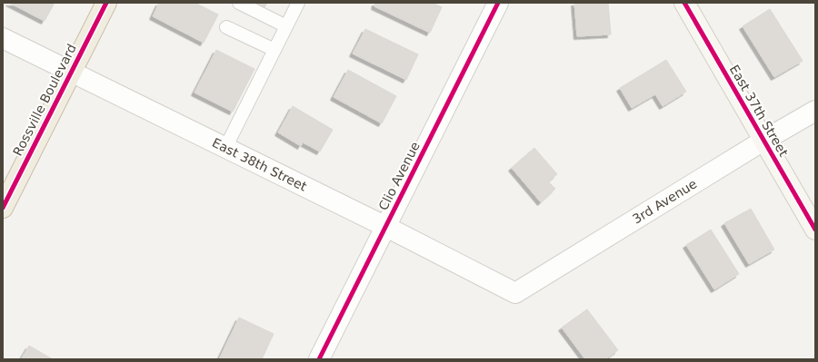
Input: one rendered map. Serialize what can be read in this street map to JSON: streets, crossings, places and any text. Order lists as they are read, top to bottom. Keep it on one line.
{"streets":{"highway":["Rossville Boulevard"],"main road":["East 37th Street"],"street":["East 38th Street","Clio Avenue","3rd Avenue"]},"crossings":[["Rossville Boulevard","East 38th Street"],["East 37th Street","3rd Avenue"],["East 38th Street","Clio Avenue"],["East 38th Street","3rd Avenue"]]}
